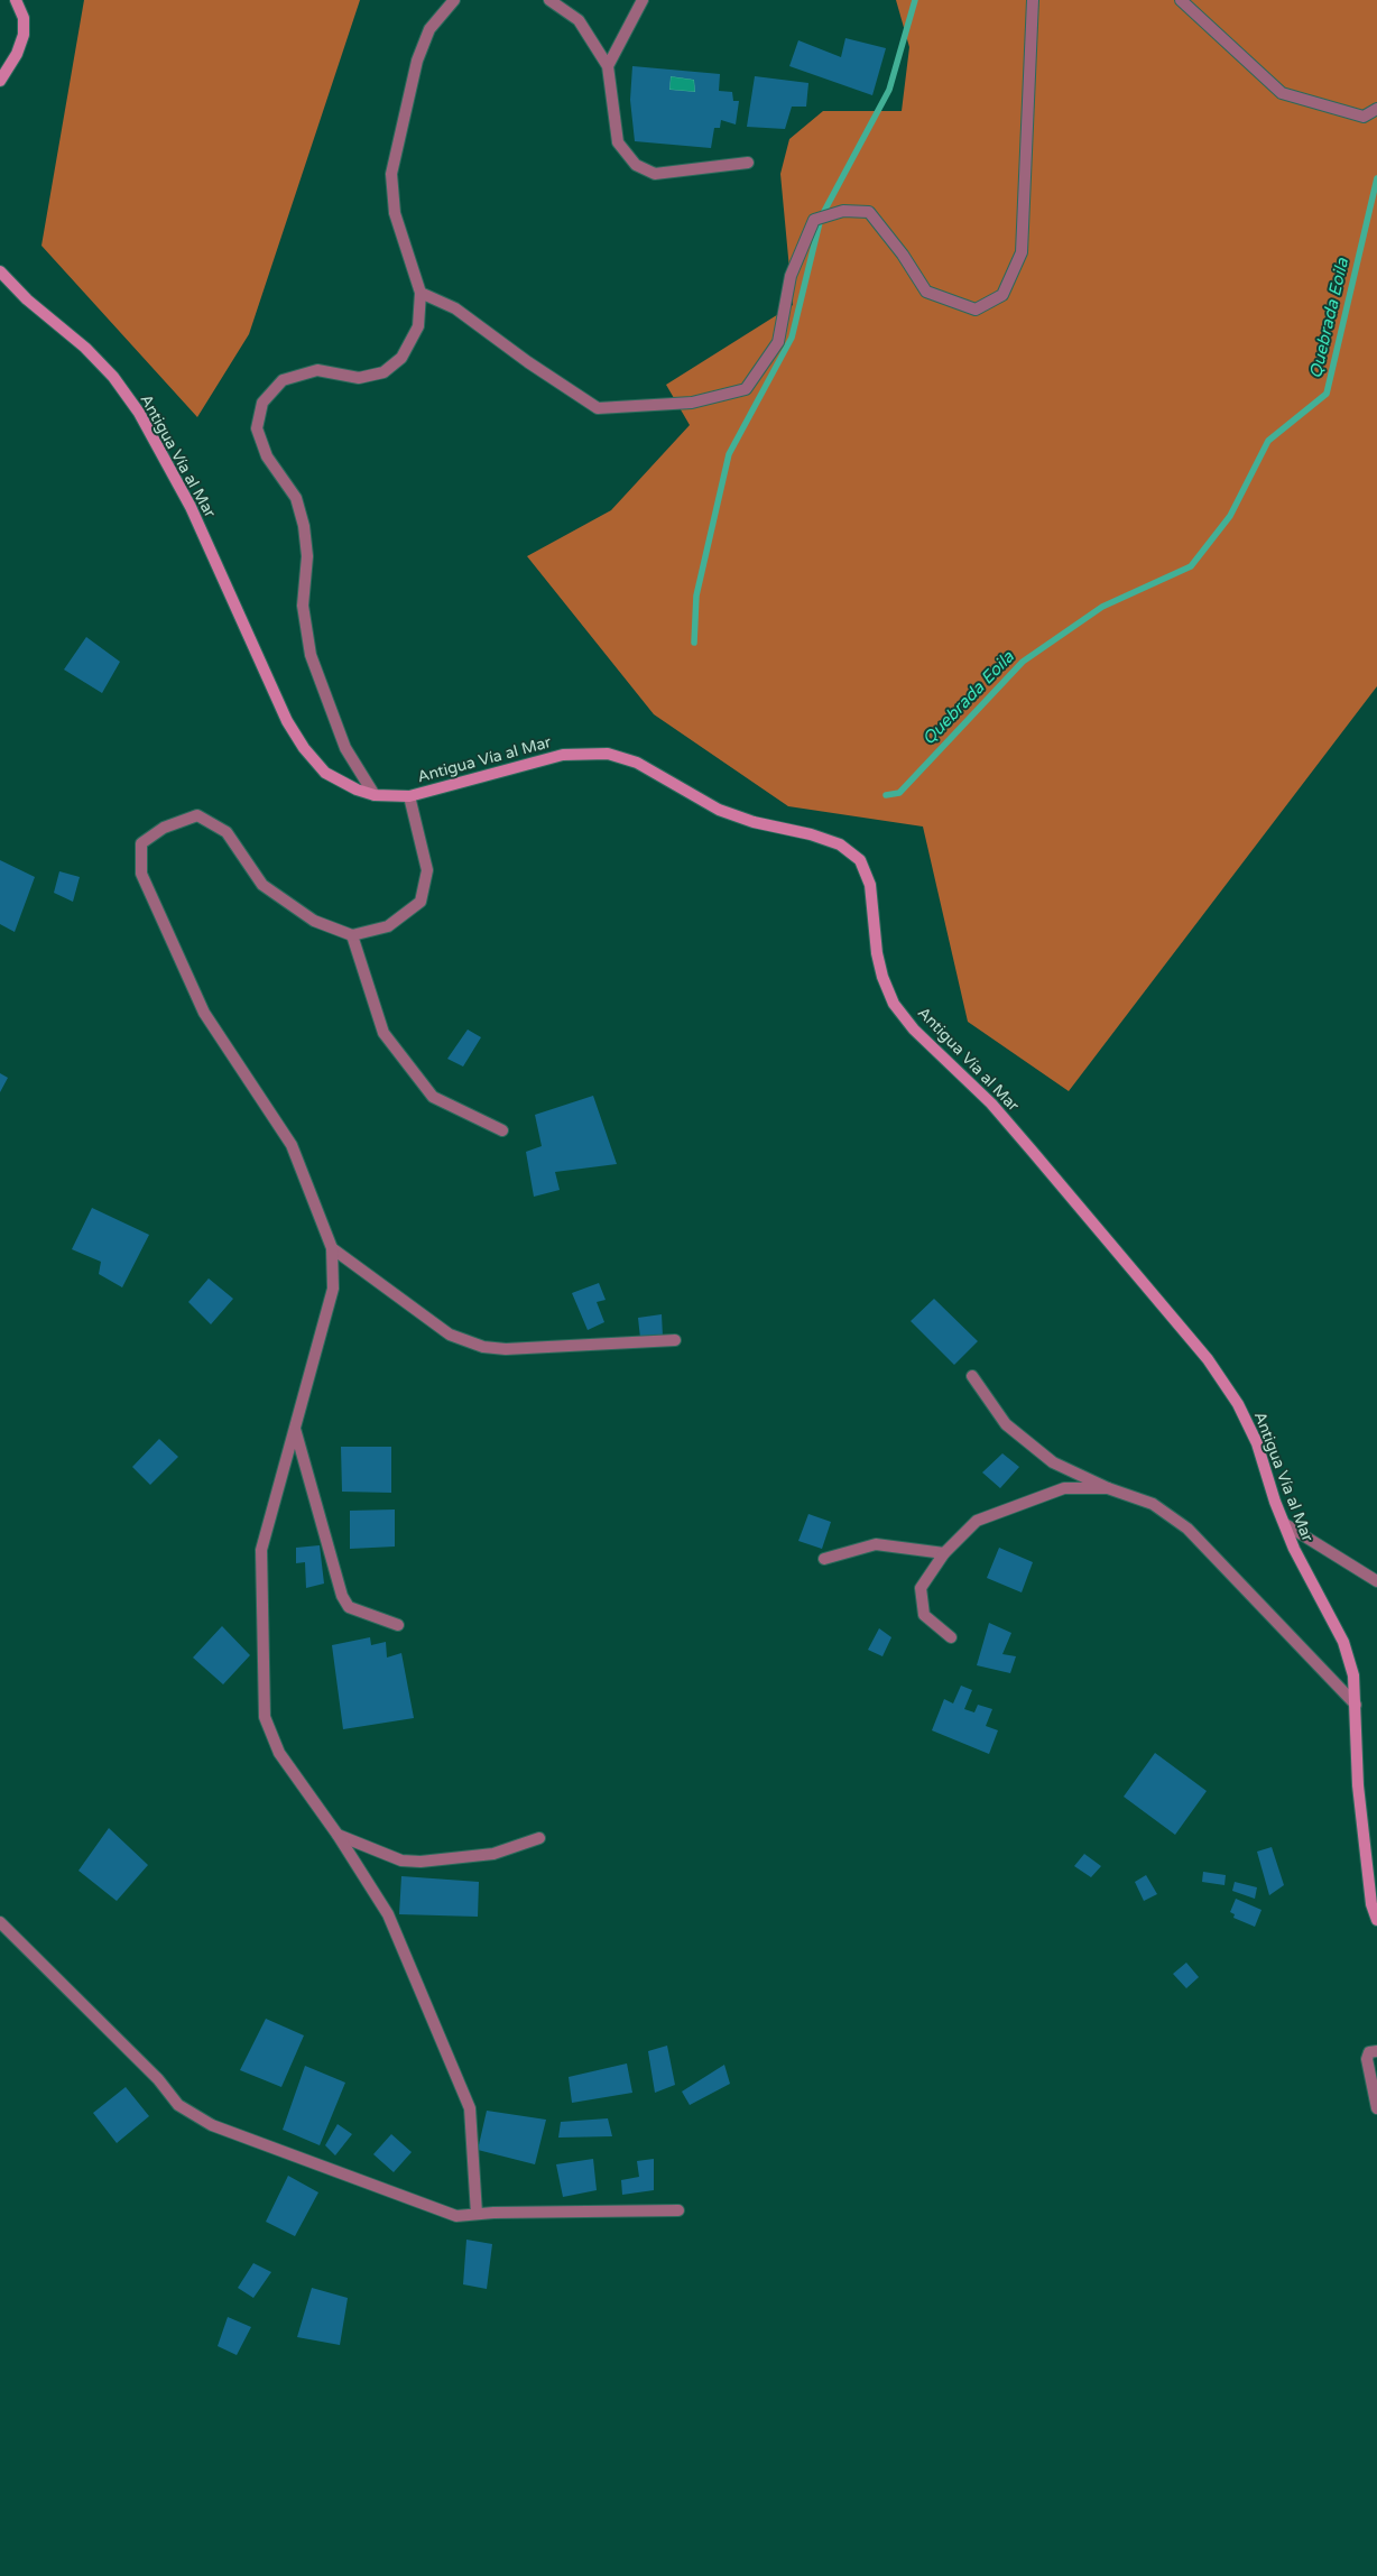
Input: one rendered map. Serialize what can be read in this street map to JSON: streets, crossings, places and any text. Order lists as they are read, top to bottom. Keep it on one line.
{"streets":{"main road":["Antigua Vía al Mar"]},"water":["Quebrada Eoila"]}
